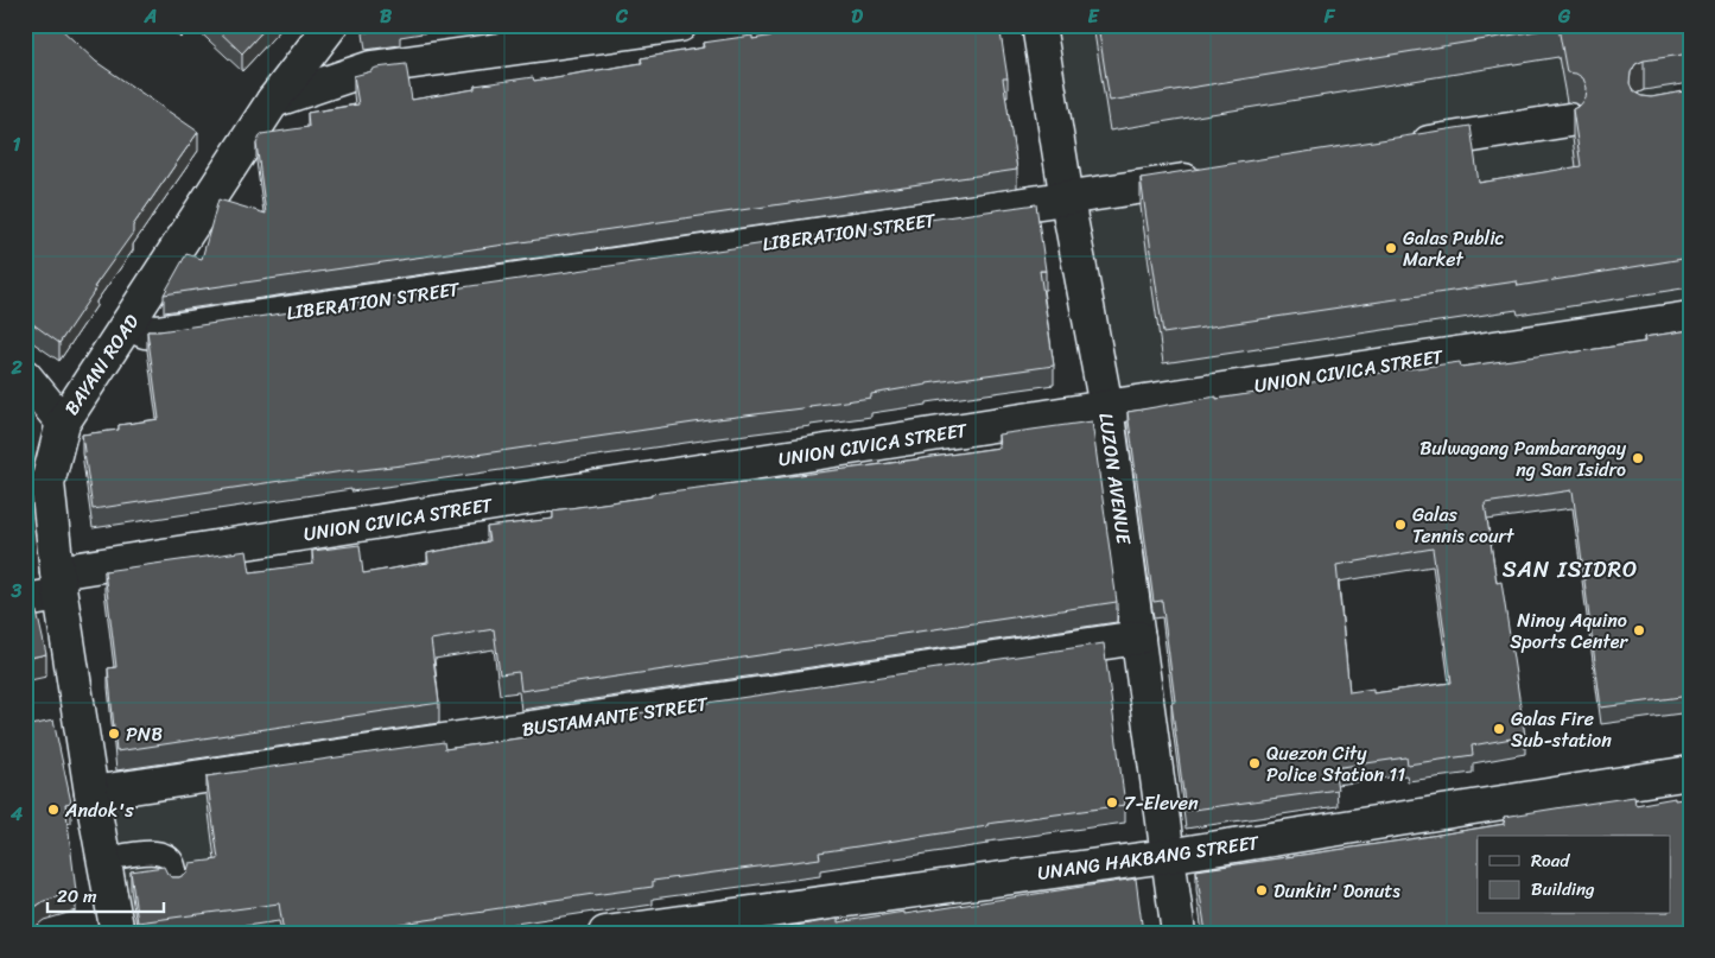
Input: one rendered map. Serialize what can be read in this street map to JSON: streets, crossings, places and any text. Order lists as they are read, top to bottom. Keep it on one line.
{"streets":{"street":["LIBERATION STREET","BAYANI ROAD","UNION CIVICA STREET","LUZON AVENUE","BUSTAMANTE STREET","UNANG HAKBANG STREET"]},"crossings":[["LIBERATION STREET","BAYANI ROAD"],["LIBERATION STREET","LUZON AVENUE"],["BAYANI ROAD","UNION CIVICA STREET"],["BAYANI ROAD","BUSTAMANTE STREET"],["UNION CIVICA STREET","LUZON AVENUE"],["LUZON AVENUE","BUSTAMANTE STREET"],["LUZON AVENUE","UNANG HAKBANG STREET"]],"districts":["SAN ISIDRO"],"places":["Galas Public Market","Bulwagang Pambarangay ng San Isidro","Galas Tennis court","Ninoy Aquino Sports Center","Galas Fire Sub-station","PNB","Quezon City Police Station 11","7-Eleven","Andok's","Dunkin' Donuts"],"legend":["Road","Building"],"scale_bar":"20 m","grid":{"columns":["A","B","C","D","E","F","G"],"rows":["1","2","3","4"]}}
